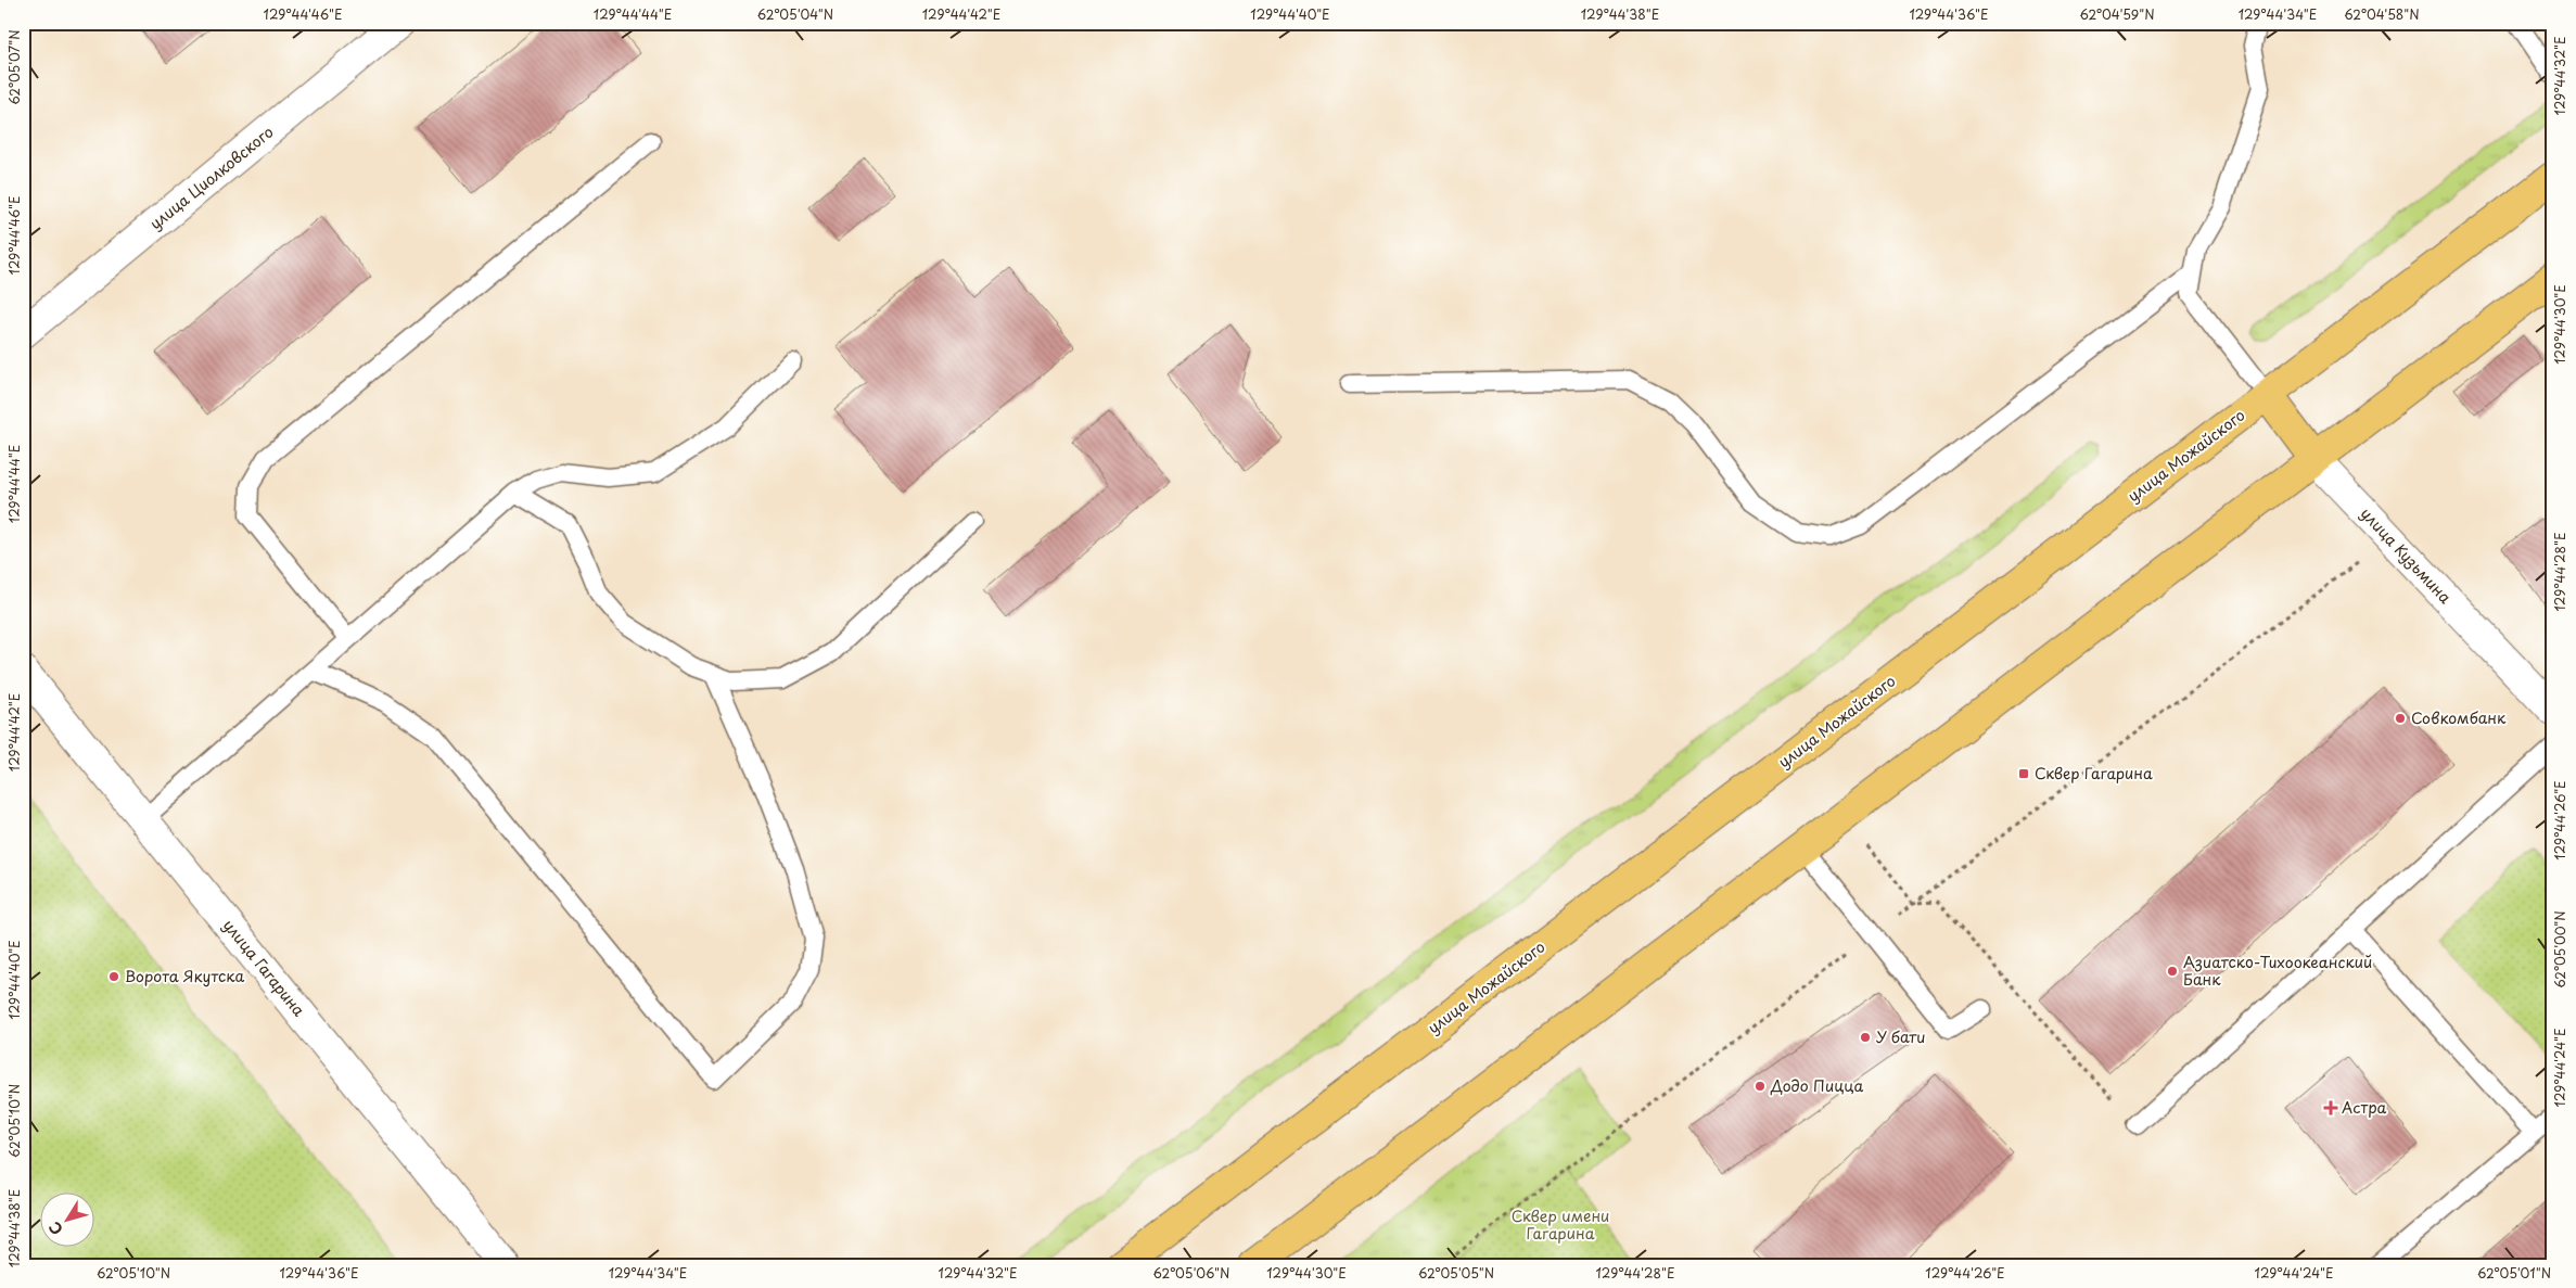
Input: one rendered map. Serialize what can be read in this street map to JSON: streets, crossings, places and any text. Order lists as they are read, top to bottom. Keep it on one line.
{"streets":{"main road":["улица Можайского","улица Кузьмина"],"street":["улица Циолковского","улица Гагарина"]},"crossings":[["улица Можайского","улица Кузьмина"]],"parks":["Сквер имени Гагарина"],"places":{"other":["Совкомбанк","Азиатско-Тихоокеанский Банк","Ворота Якутска","У бати","Додо Пицца"],"transit":["Сквер Гагарина"],"health":["Астра"]},"north":"bottom left","coordinates":["129°44'46\"E","129°44'44\"E","62°05'04\"N","129°44'42\"E","129°44'40\"E","129°44'38\"E","129°44'36\"E","62°04'59\"N","129°44'34\"E","62°04'58\"N","62°05'07\"N","129°44'32\"E","129°44'30\"E","129°44'28\"E","129°44'26\"E","62°05'00\"N","129°44'24\"E","62°05'10\"N","62°05'06\"N","62°05'05\"N","62°05'01\"N"]}
